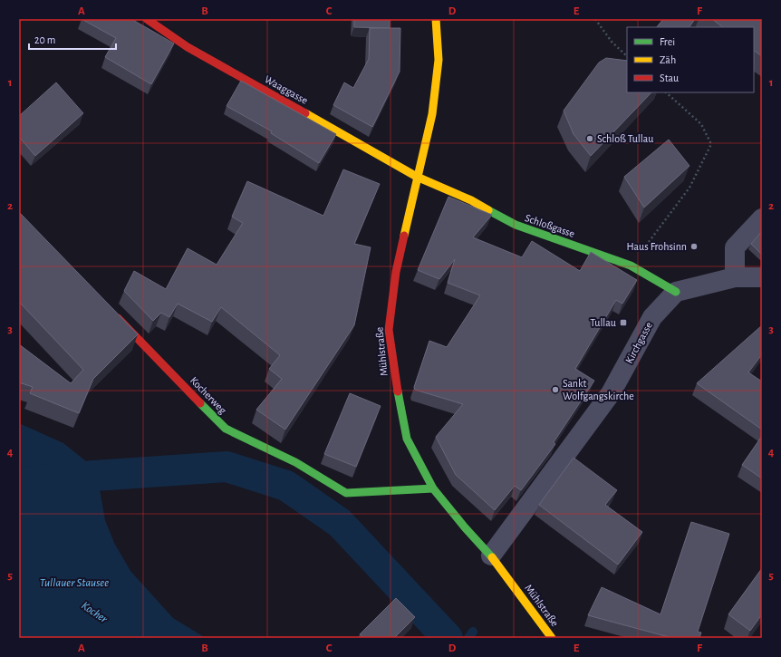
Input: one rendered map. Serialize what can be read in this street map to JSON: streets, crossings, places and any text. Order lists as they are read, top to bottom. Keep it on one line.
{"streets":{"street":["Waaggasse","Schloßgasse","Kirchgasse","Mühlstraße","Kocherweg"]},"crossings":[["Waaggasse","Schloßgasse"],["Waaggasse","Mühlstraße"],["Schloßgasse","Kirchgasse"],["Schloßgasse","Mühlstraße"],["Kirchgasse","Mühlstraße"],["Mühlstraße","Kocherweg"]],"water":["Tullauer Stausee","Kocher"],"places":{"other":["Schloß Tullau","Haus Frohsinn","Sankt Wolfgangskirche"],"transit":["Tullau"]},"legend":["Frei","Zäh","Stau"],"scale_bar":"20 m","grid":{"columns":["A","B","C","D","E","F"],"rows":["1","2","3","4","5"]}}
